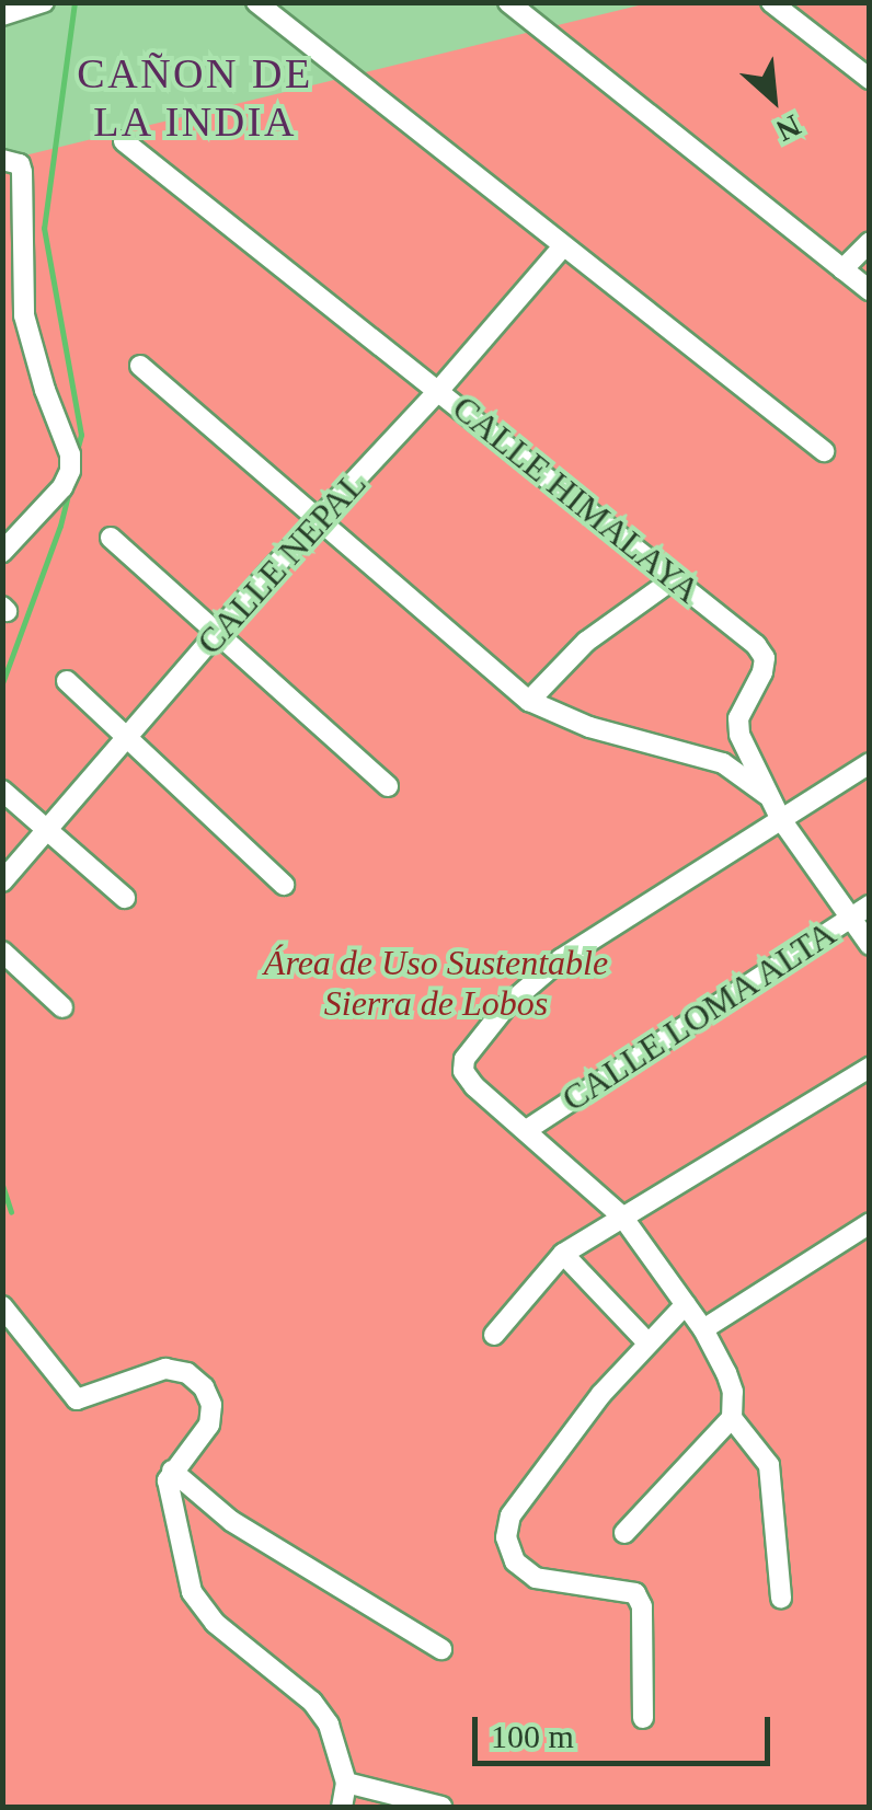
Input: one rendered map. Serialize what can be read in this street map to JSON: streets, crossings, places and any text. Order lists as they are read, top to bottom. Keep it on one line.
{"streets":{"street":["CALLE HIMALAYA","CALLE NEPAL","CALLE LOMA ALTA"]},"crossings":[["CALLE HIMALAYA","CALLE NEPAL"],["CALLE HIMALAYA","CALLE LOMA ALTA"]],"districts":["CAÑON DE LA INDIA"],"parks":["Área de Uso Sustentable Sierra de Lobos"],"scale_bar":"100 m","north":"bottom right"}
